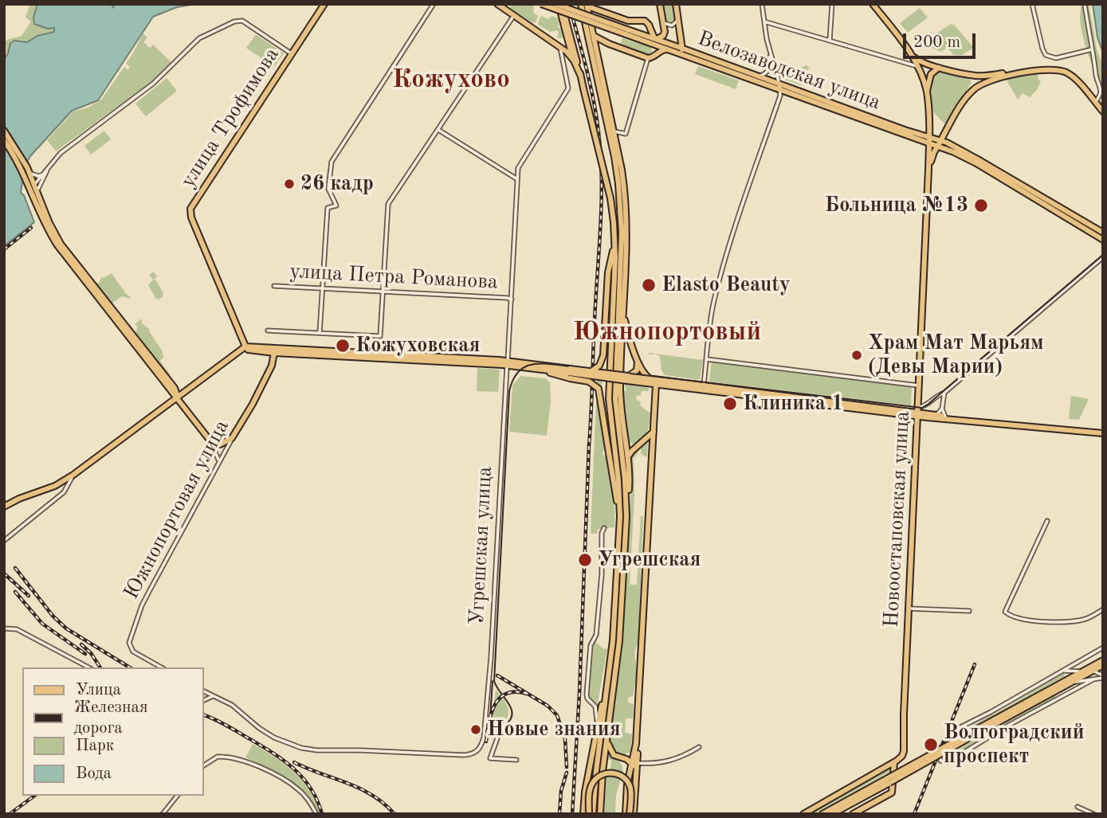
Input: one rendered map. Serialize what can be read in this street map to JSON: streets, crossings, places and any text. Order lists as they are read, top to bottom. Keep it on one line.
{"streets":{"main road":["Велозаводская улица","улица Трофимова","Южнопортовая улица","Новоостаповская улица"],"street":["улица Петра Романова","Угрешская улица"]},"crossings":[["Велозаводская улица","Новоостаповская улица"],["улица Петра Романова","Угрешская улица"]],"districts":["Кожухово","Южнопортовый"],"places":["26 кадр","Больница №13","Elasto Beauty","Кожуховская","Храм Мат Марьям (Девы Марии)","Клиника 1","Угрешская","Новые знания","Волгоградский проспект"],"legend":["Улица","Железная дорога","Парк","Вода"],"scale_bar":"200 m"}
